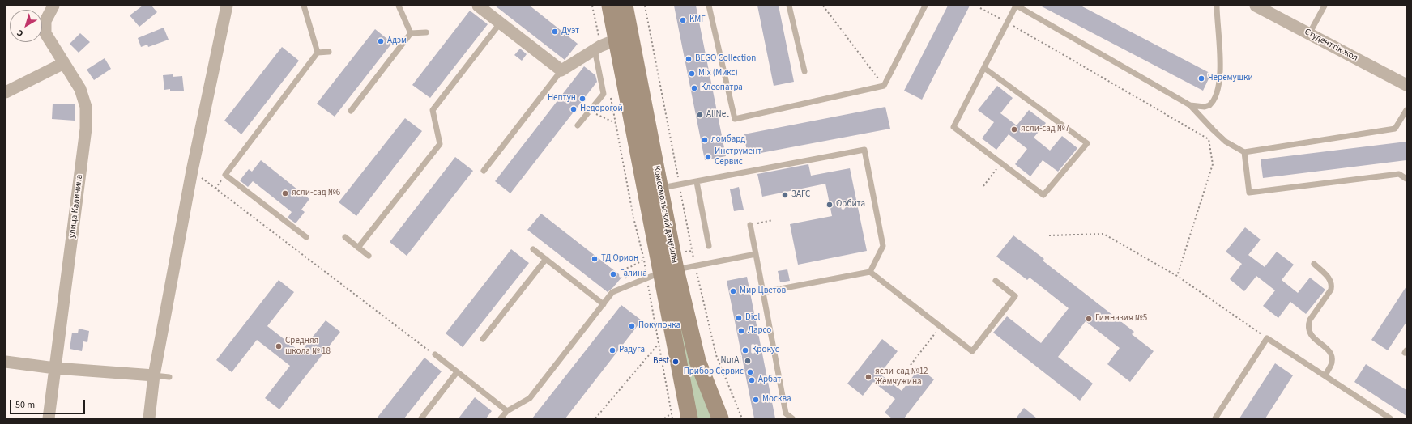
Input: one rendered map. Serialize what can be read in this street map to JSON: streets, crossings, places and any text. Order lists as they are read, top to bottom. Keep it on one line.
{"streets":{"street":["Студенттік жол","улица Калинина","Комсомольский даңғылы"]},"places":["KMF","Дуэт","Адэм","BEGO Collection","Mix (Микс)","Черёмушки","Клеопатра","Нептун","Недорогой","AllNet","ясли-сад №7","ломбард","Инструмент Сервис","ясли-сад №6","ЗАГС","Орбита","ТД Орион","Галина","Мир Цветов","Diol","Гимназия №5","Покупочка","Ларсо","Средняя школа № 18","Радуга","Крокус","NurAi","Best","Прибор Cервис","ясли-сад №12 Жемчужина","Арбат","Москва"],"scale_bar":"50 m","north":"bottom left"}
